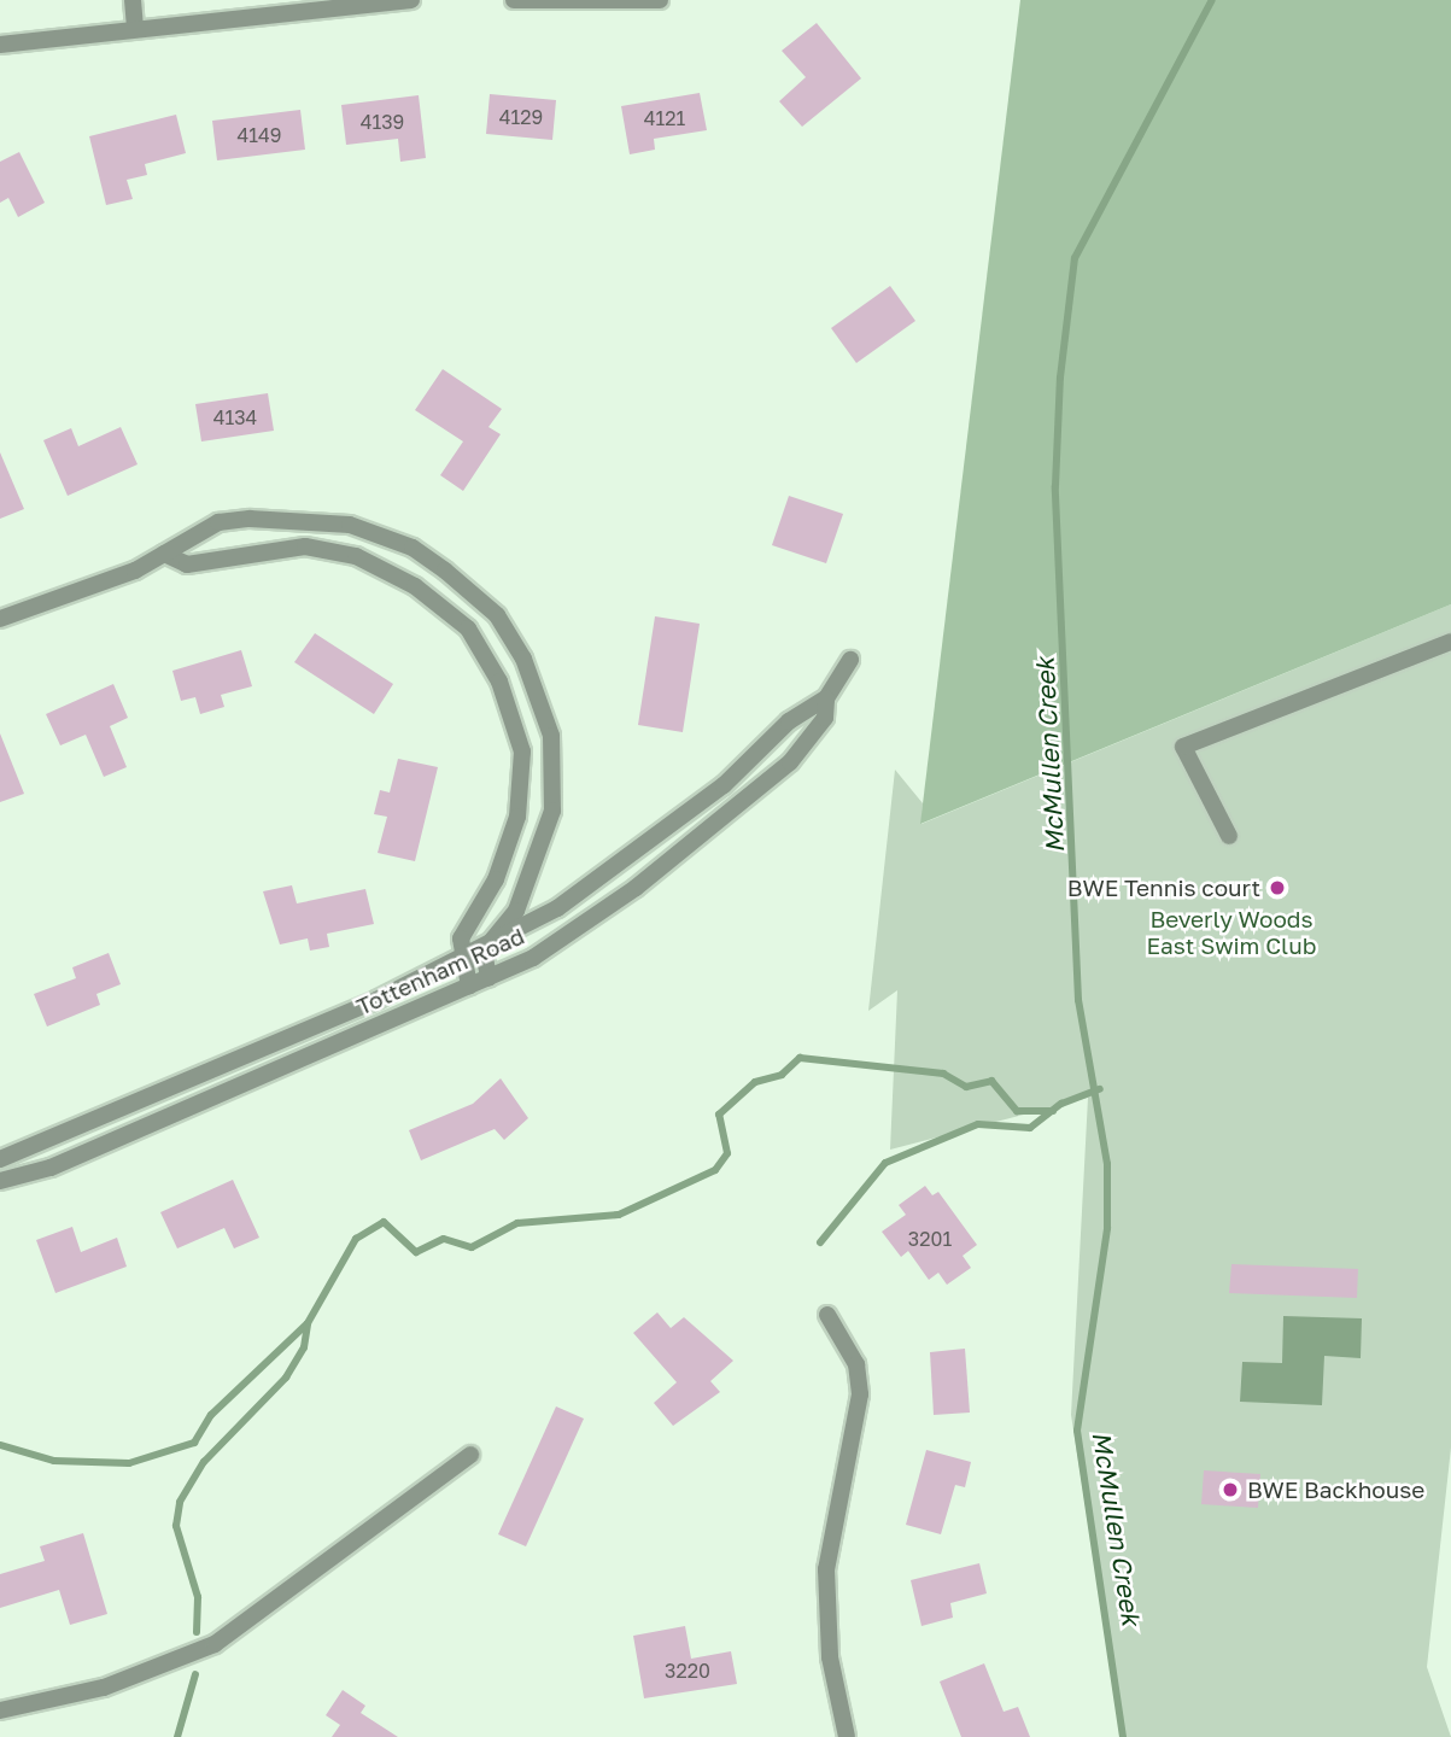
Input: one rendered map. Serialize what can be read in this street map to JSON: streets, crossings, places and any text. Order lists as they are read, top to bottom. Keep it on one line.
{"streets":{"street":["Tottenham Road"]},"water":["McMullen Creek"],"parks":["Beverly Woods East Swim Club"],"places":["BWE Tennis court","BWE Backhouse"],"house_numbers":["4129","4121","4139","4149","4134","3201","3220"]}
